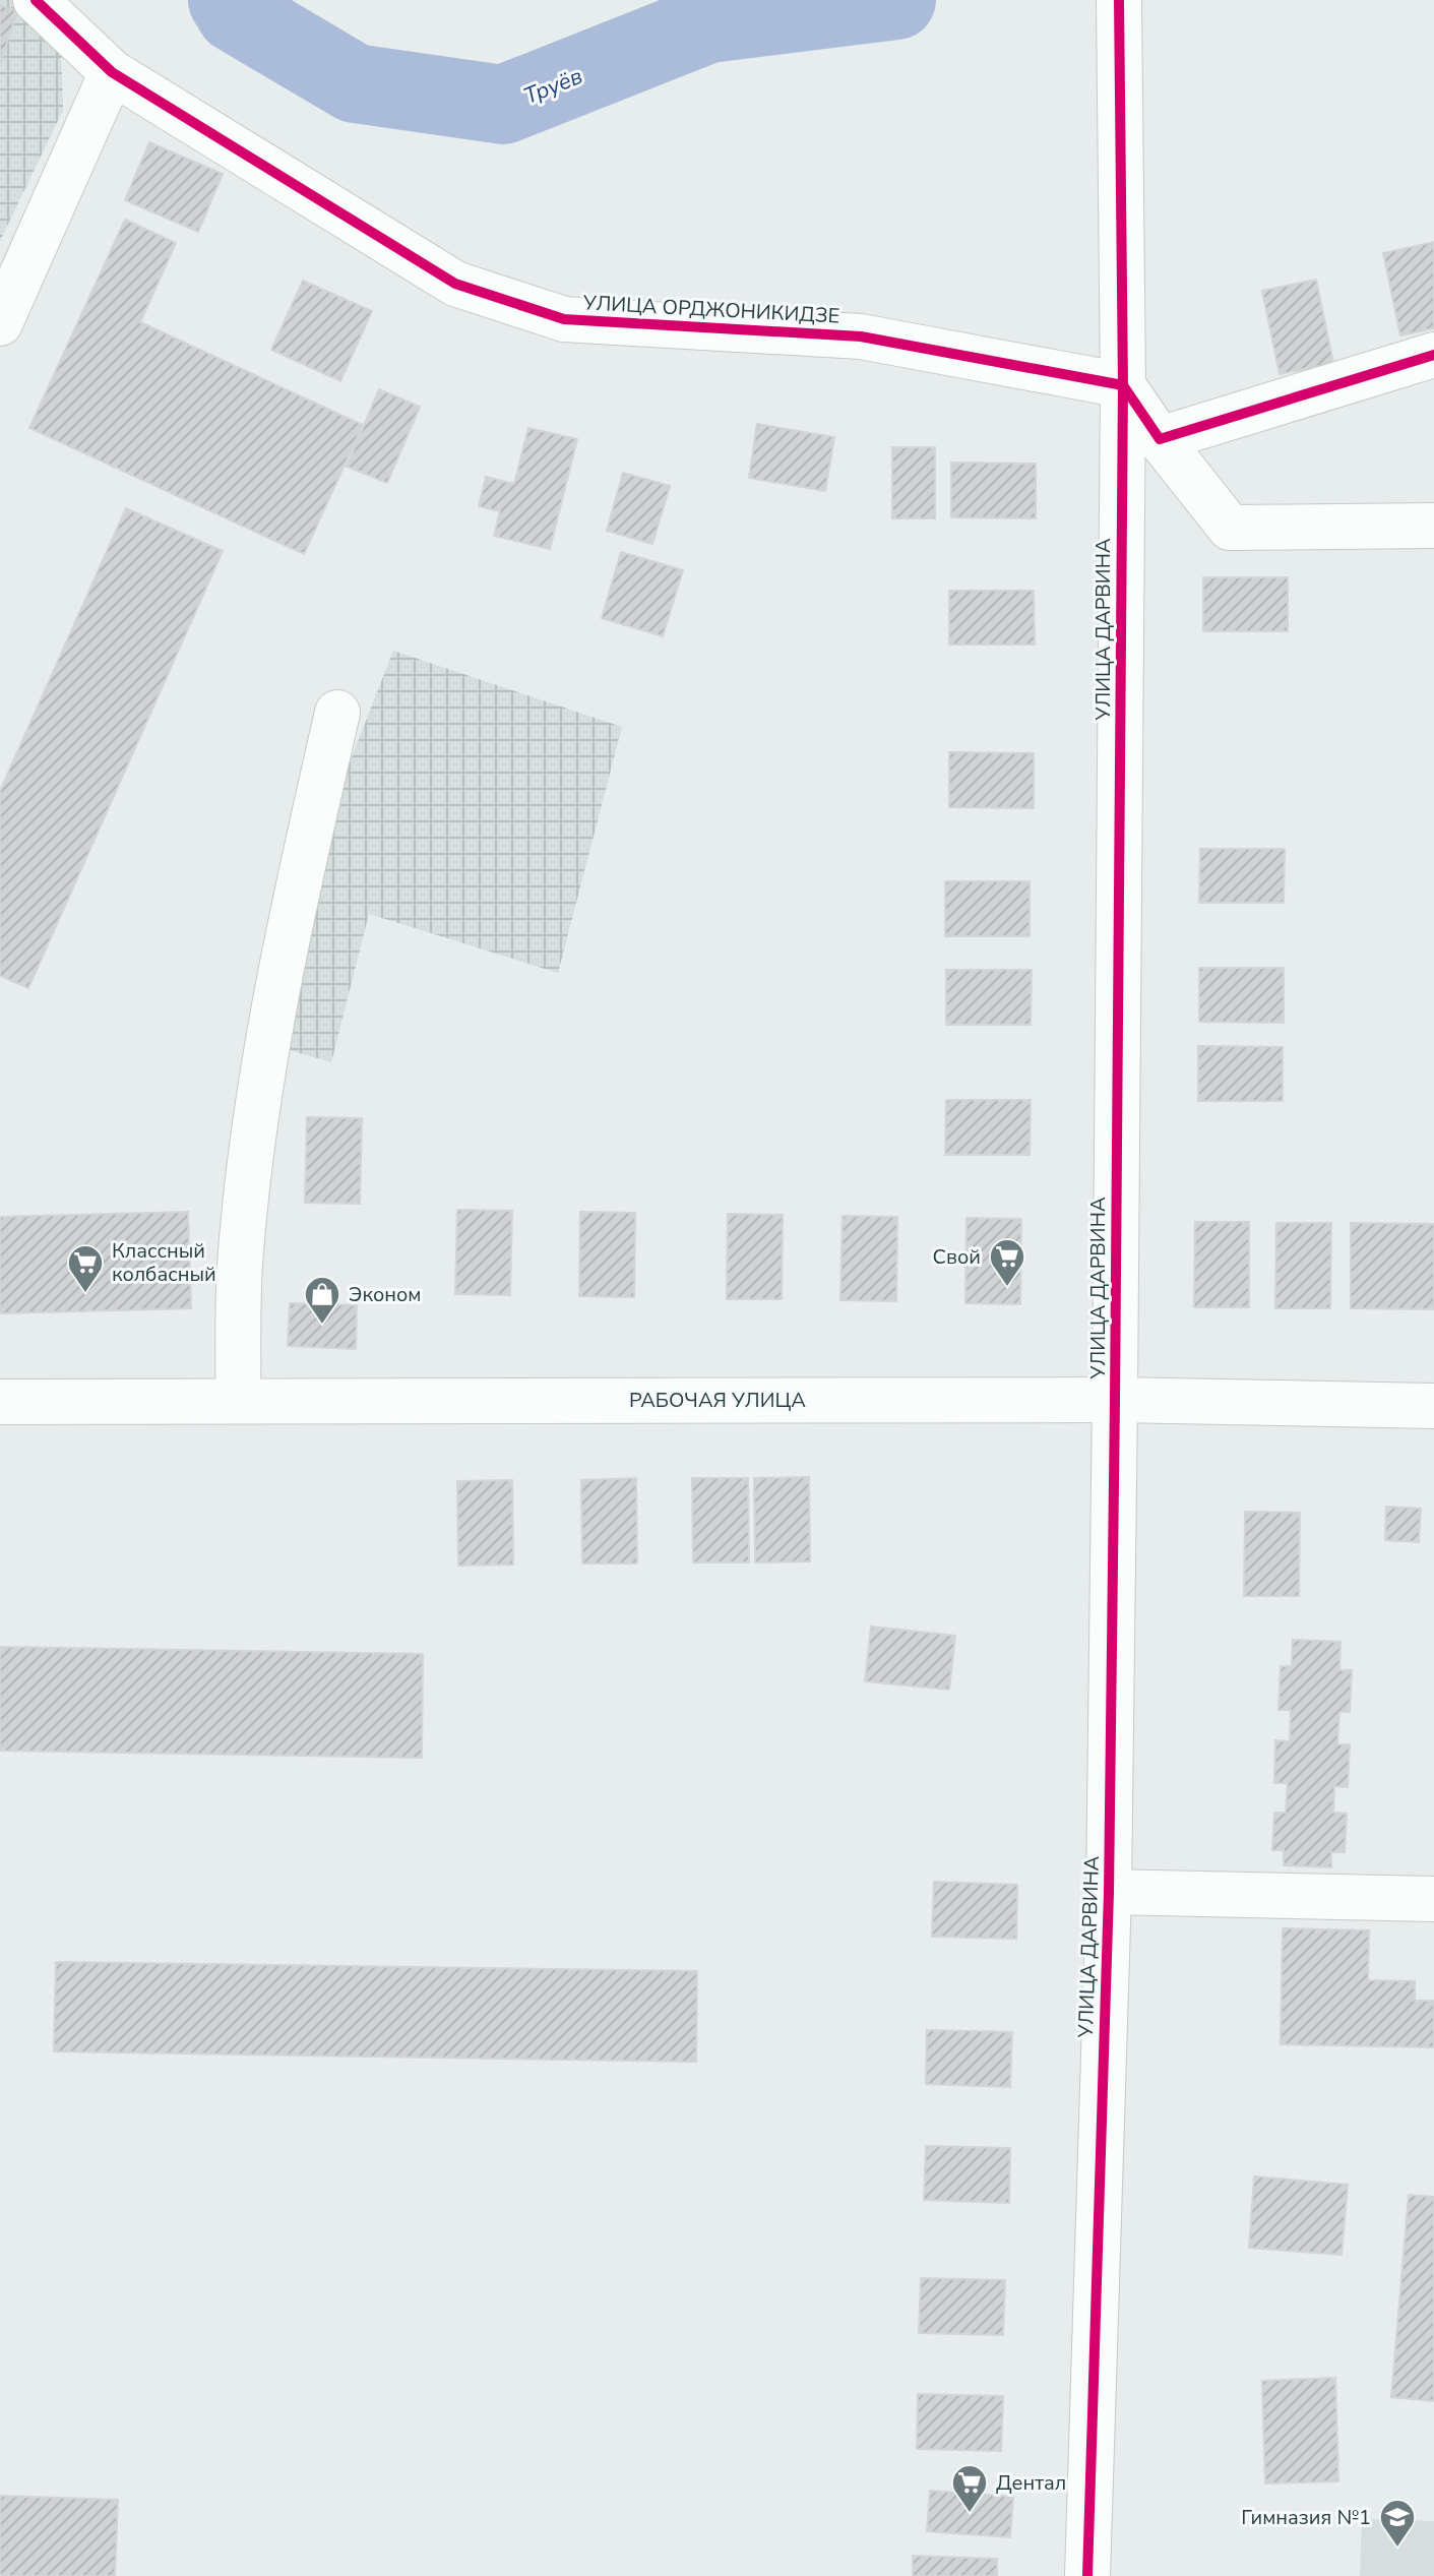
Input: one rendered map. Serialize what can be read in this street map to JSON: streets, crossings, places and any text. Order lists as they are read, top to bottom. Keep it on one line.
{"streets":{"street":["УЛИЦА ОРДЖОНИКИДЗЕ","УЛИЦА ДАРВИНА","РАБОЧАЯ УЛИЦА"]},"crossings":[["УЛИЦА ОРДЖОНИКИДЗЕ","УЛИЦА ДАРВИНА"],["УЛИЦА ДАРВИНА","РАБОЧАЯ УЛИЦА"]],"water":["Труёв"],"places":{"supermarket":["Свой","Классный колбасный","Дентал"],"shop":["Эконом"],"school or university":["Гимназия №1"]}}
